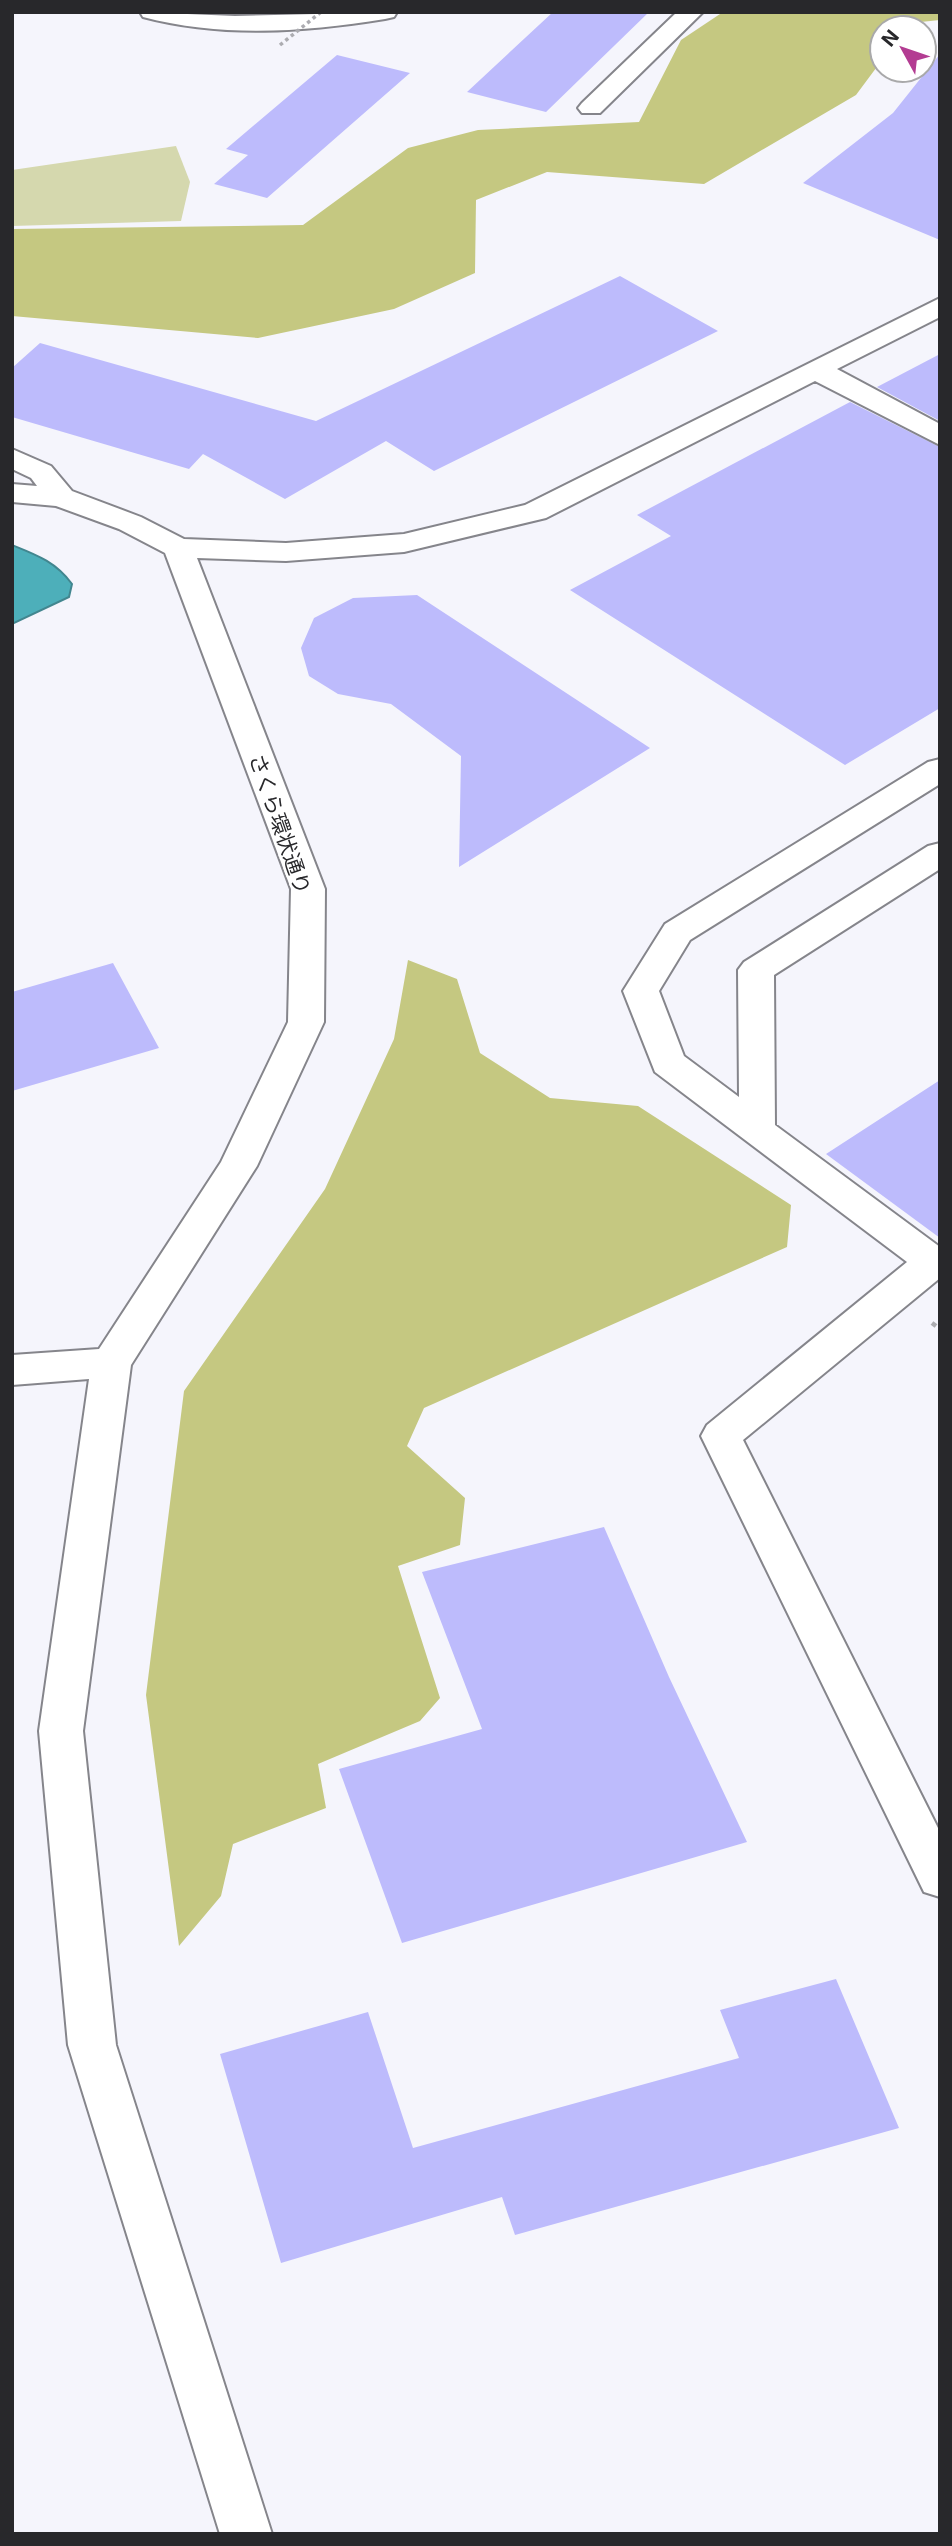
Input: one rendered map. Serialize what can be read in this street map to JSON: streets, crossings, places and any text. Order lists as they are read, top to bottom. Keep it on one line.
{"streets":{"street":["さくら環状通り"]},"north":"top left"}
